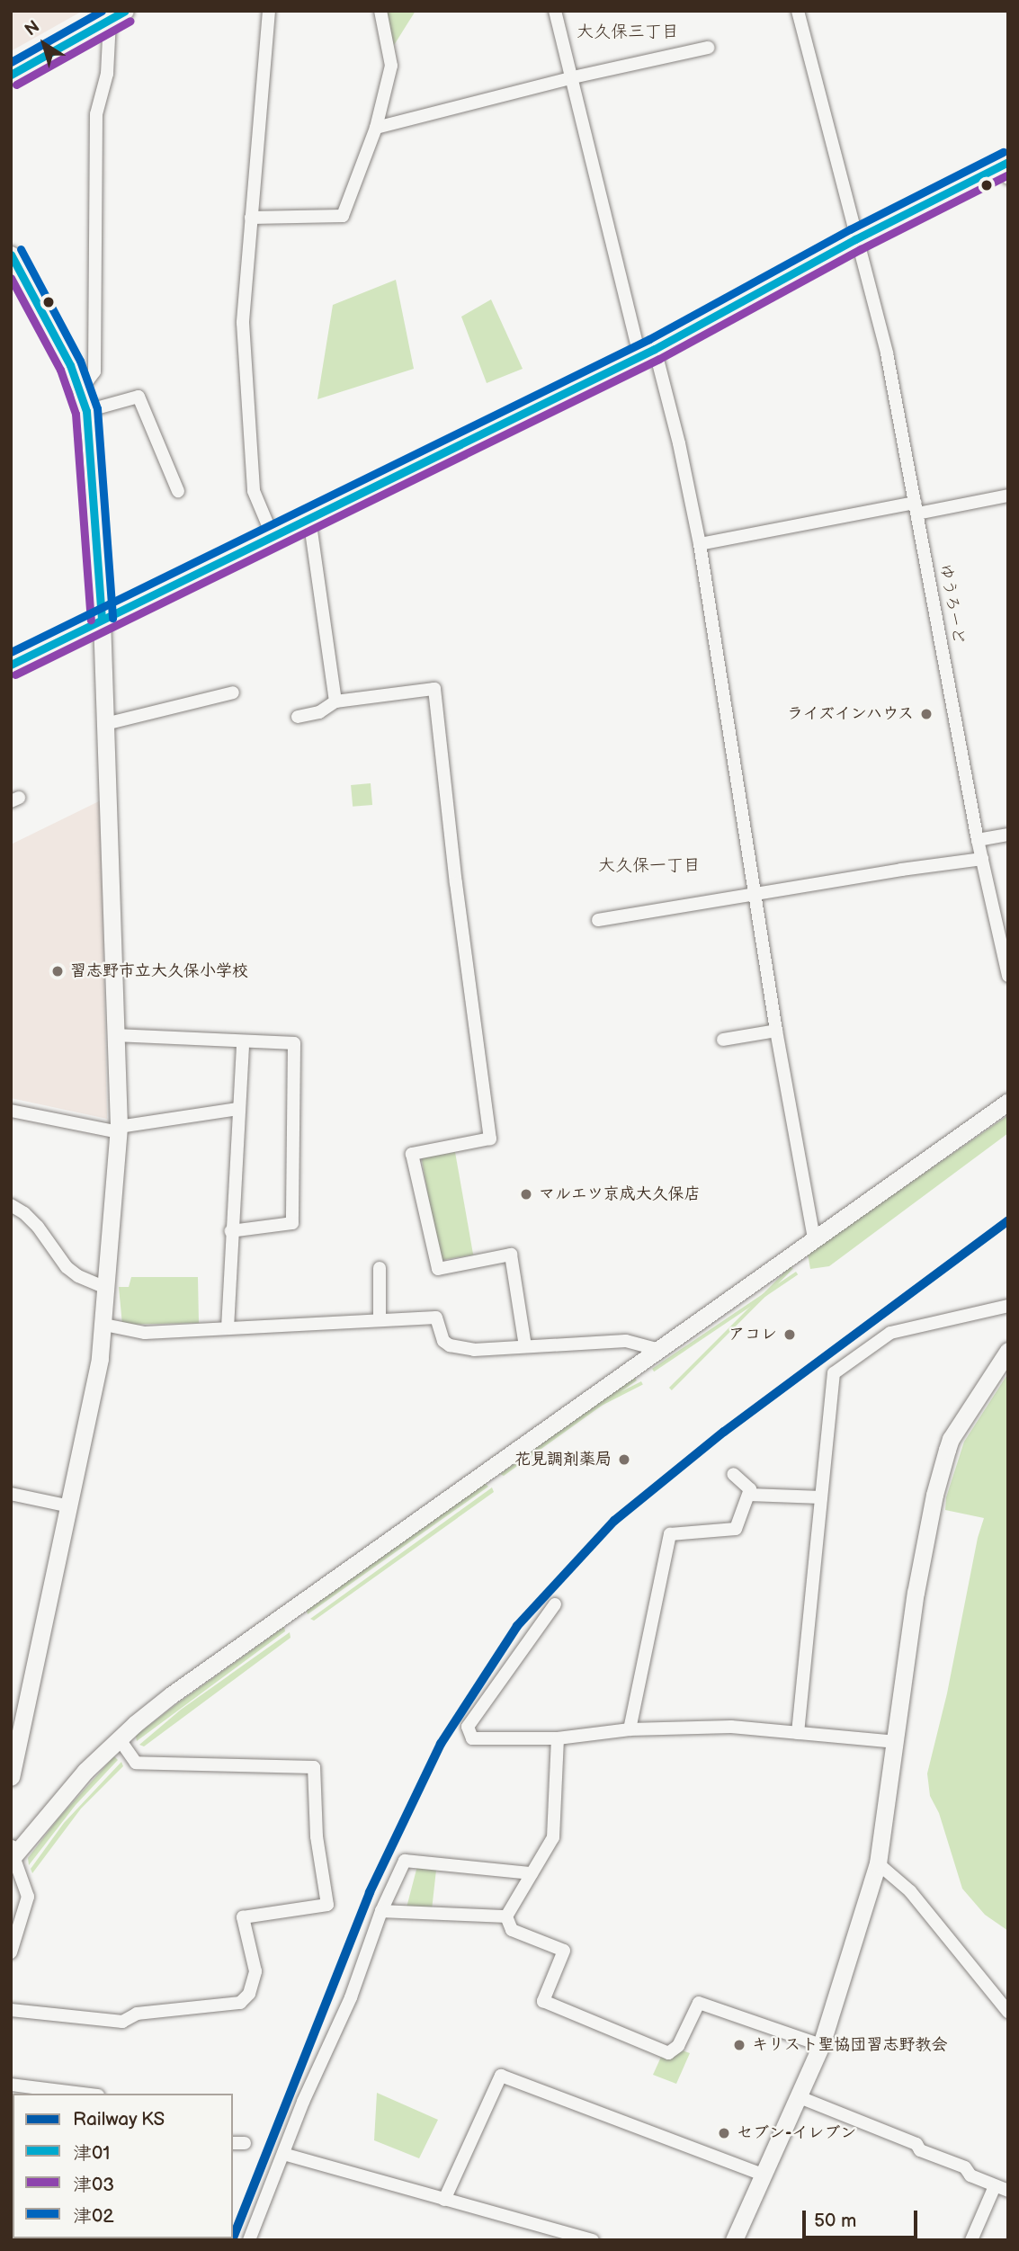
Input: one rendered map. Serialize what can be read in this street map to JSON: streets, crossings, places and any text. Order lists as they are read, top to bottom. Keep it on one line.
{"streets":{"street":["ゆうろーど"]},"districts":["大久保三丁目","大久保一丁目"],"places":["ライズインハウス","習志野市立大久保小学校","マルエツ京成大久保店","アコレ","花見調剤薬局","キリスト聖協団習志野教会","セブン-イレブン"],"lines":["transit line 津01","transit line 津02","transit line 津03","rail line KS"],"legend":["Railway KS","津01","津03","津02"],"scale_bar":"50 m","north":"top left"}
